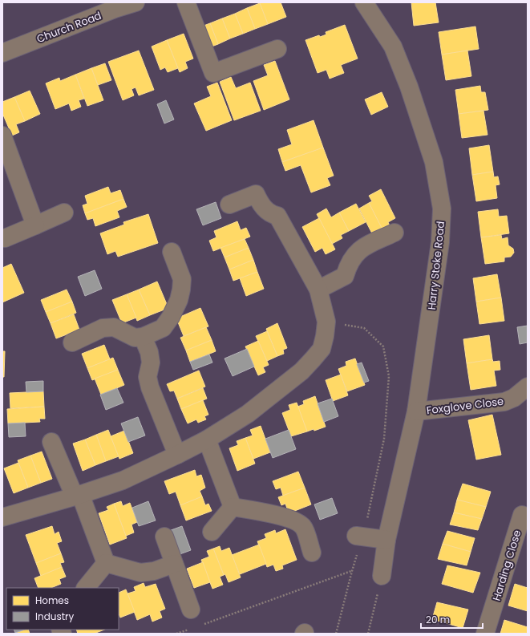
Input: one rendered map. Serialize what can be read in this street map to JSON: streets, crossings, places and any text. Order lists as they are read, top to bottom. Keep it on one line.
{"streets":{"street":["Church Road","Harry Stoke Road","Foxglove Close","Harding Close"]},"crossings":[["Harry Stoke Road","Foxglove Close"]],"legend":["Homes","Industry"],"scale_bar":"20 m"}
